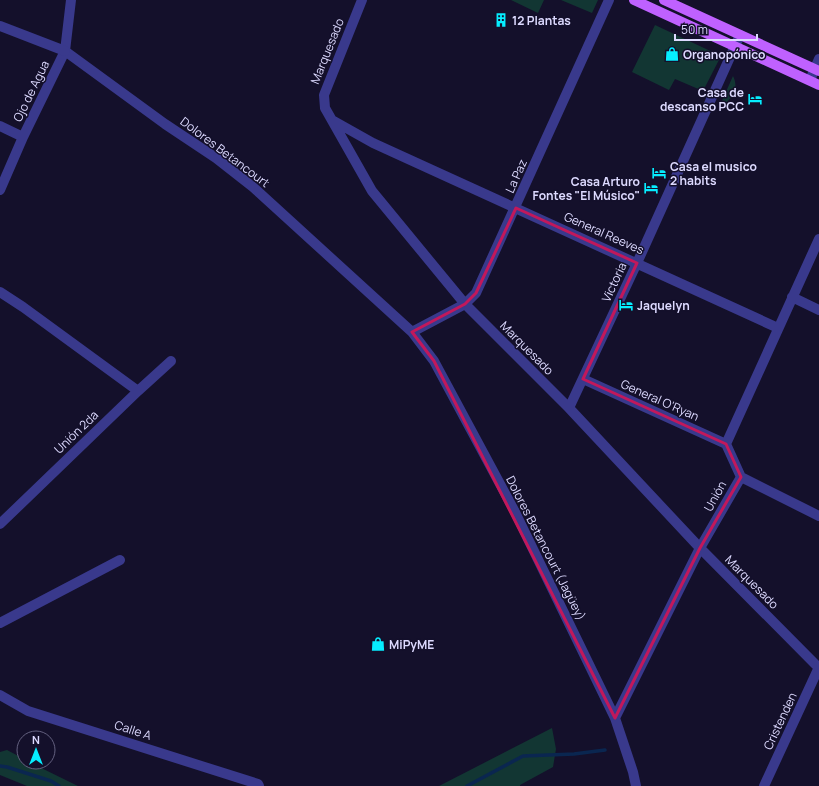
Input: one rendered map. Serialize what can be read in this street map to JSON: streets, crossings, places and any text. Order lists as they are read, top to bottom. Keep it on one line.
{"streets":{"street":["Marquesado","Ojo de Agua","Dolores Betancourt","La Paz","General Reeves","Victoria","General O'Ryan","Unión 2da","Unión","Dolores Betancourt (Jagüey)","Cristenden","Calle A"]},"crossings":[["Marquesado","La Paz"],["Marquesado","General Reeves"],["Marquesado","Victoria"],["Marquesado","Unión"],["Marquesado","Cristenden"],["Ojo de Agua","Dolores Betancourt"],["Dolores Betancourt","La Paz"],["Dolores Betancourt","Dolores Betancourt (Jagüey)"],["La Paz","General Reeves"],["La Paz","Dolores Betancourt (Jagüey)"],["General Reeves","Victoria"],["Victoria","General O'Ryan"],["General O'Ryan","Unión"],["Unión","Dolores Betancourt (Jagüey)"]],"places":{"building":["12 Plantas"],"shop":["Organopónico","MiPyME"],"hotel":["Casa de descanso PCC","Casa el musico 2 habits","Casa Arturo Fontes \"El Músico\"","Jaquelyn"]},"scale_bar":"50 m","north":"top"}
